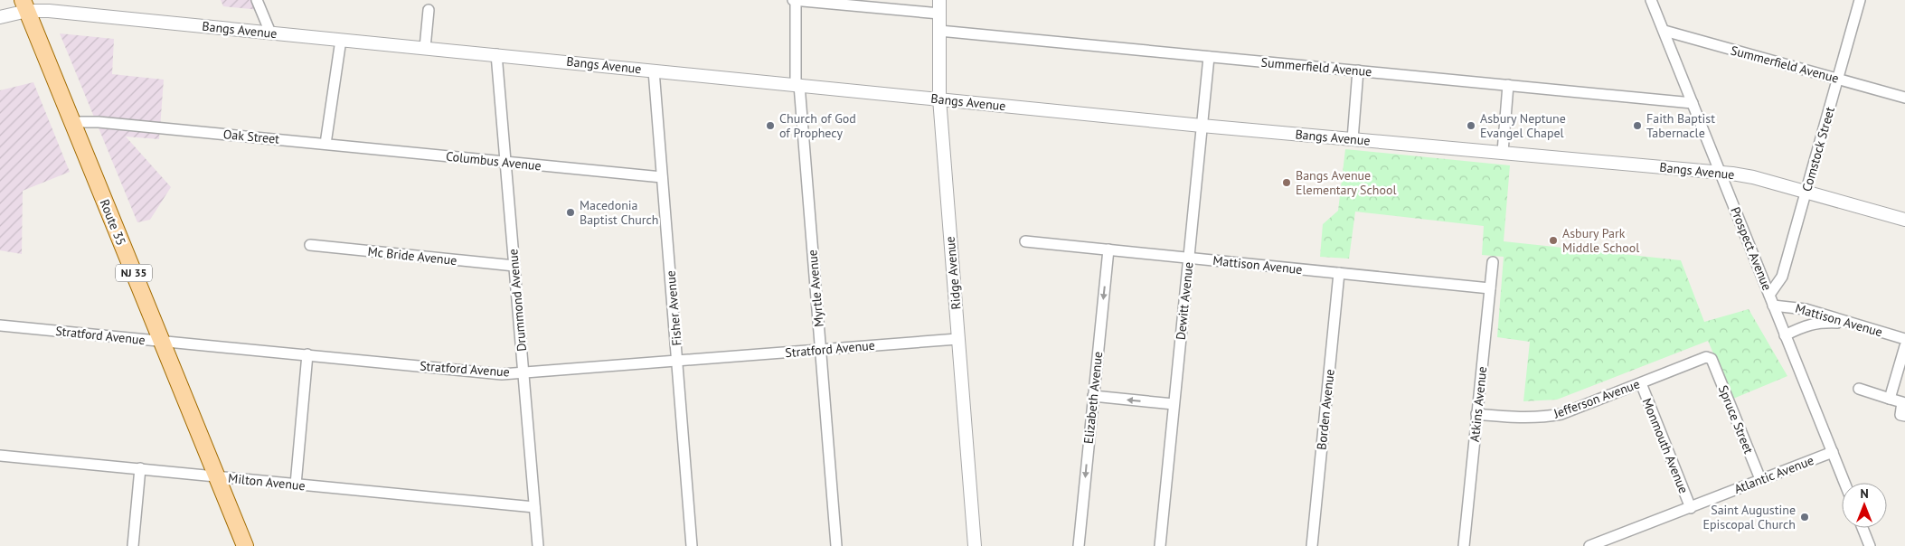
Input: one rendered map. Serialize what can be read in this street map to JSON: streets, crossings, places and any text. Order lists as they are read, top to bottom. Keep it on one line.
{"streets":{"main road":["Route 35","NJ 35"],"street":["Bangs Avenue","Summerfield Avenue","Oak Street","Comstock Street","Columbus Avenue","Prospect Avenue","Mc Bride Avenue","Mattison Avenue","Ridge Avenue","Myrtle Avenue","Drummond Avenue","Dewitt Avenue","Fisher Avenue","Stratford Avenue","Elizabeth Avenue","Jefferson Avenue","Atkins Avenue","Borden Avenue","Spruce Street","Monmouth Avenue","Atlantic Avenue","Milton Avenue"]},"crossings":[["Bangs Avenue","Comstock Street"],["Bangs Avenue","Route 35"],["Bangs Avenue","Prospect Avenue"],["Bangs Avenue","Ridge Avenue"],["Bangs Avenue","Myrtle Avenue"],["Bangs Avenue","Drummond Avenue"],["Bangs Avenue","Dewitt Avenue"],["Bangs Avenue","Fisher Avenue"],["Summerfield Avenue","Comstock Street"],["Summerfield Avenue","Prospect Avenue"],["Summerfield Avenue","Ridge Avenue"],["Summerfield Avenue","Dewitt Avenue"],["Oak Street","Columbus Avenue"],["Oak Street","Route 35"],["Comstock Street","Prospect Avenue"],["Columbus Avenue","Drummond Avenue"],["Columbus Avenue","Fisher Avenue"],["Route 35","Stratford Avenue"],["Route 35","Milton Avenue"],["Prospect Avenue","Mattison Avenue"],["Prospect Avenue","Atlantic Avenue"],["Mc Bride Avenue","Drummond Avenue"],["Mattison Avenue","Dewitt Avenue"],["Mattison Avenue","Elizabeth Avenue"],["Mattison Avenue","Atkins Avenue"],["Mattison Avenue","Borden Avenue"],["Ridge Avenue","Stratford Avenue"],["Myrtle Avenue","Stratford Avenue"],["Drummond Avenue","Stratford Avenue"],["Drummond Avenue","Milton Avenue"],["Fisher Avenue","Stratford Avenue"],["Jefferson Avenue","Atkins Avenue"],["Jefferson Avenue","Spruce Street"],["Jefferson Avenue","Monmouth Avenue"],["Spruce Street","Atlantic Avenue"],["Monmouth Avenue","Atlantic Avenue"]],"one_way":["Elizabeth Avenue"],"places":["Church of God of Prophecy","Asbury Neptune Evangel Chapel","Faith Baptist Tabernacle","Bangs Avenue Elementary School","Macedonia Baptist Church","Asbury Park Middle School","Saint Augustine Episcopal Church"],"north":"top"}
